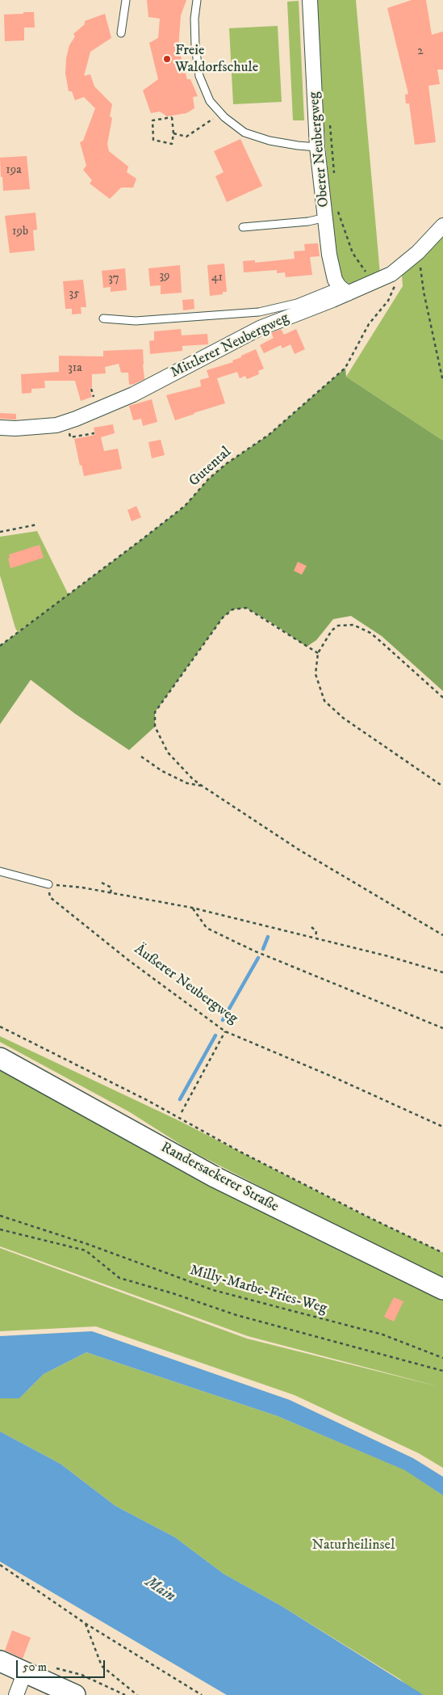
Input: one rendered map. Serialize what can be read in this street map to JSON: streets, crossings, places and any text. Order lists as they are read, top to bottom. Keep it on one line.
{"streets":{"main road":["Randersackerer Straße"],"street":["Oberer Neubergweg","Mittlerer Neubergweg"],"path":["Gutental","Äußerer Neubergweg","Milly-Marbe-Fries-Weg"]},"crossings":[["Oberer Neubergweg","Mittlerer Neubergweg"],["Mittlerer Neubergweg","Gutental"]],"water":["Main"],"parks":["Naturheilinsel"],"places":["Freie Waldorfschule"],"house_numbers":["2","19a","19b","39","41","37","35","31a"],"scale_bar":"50 m"}
